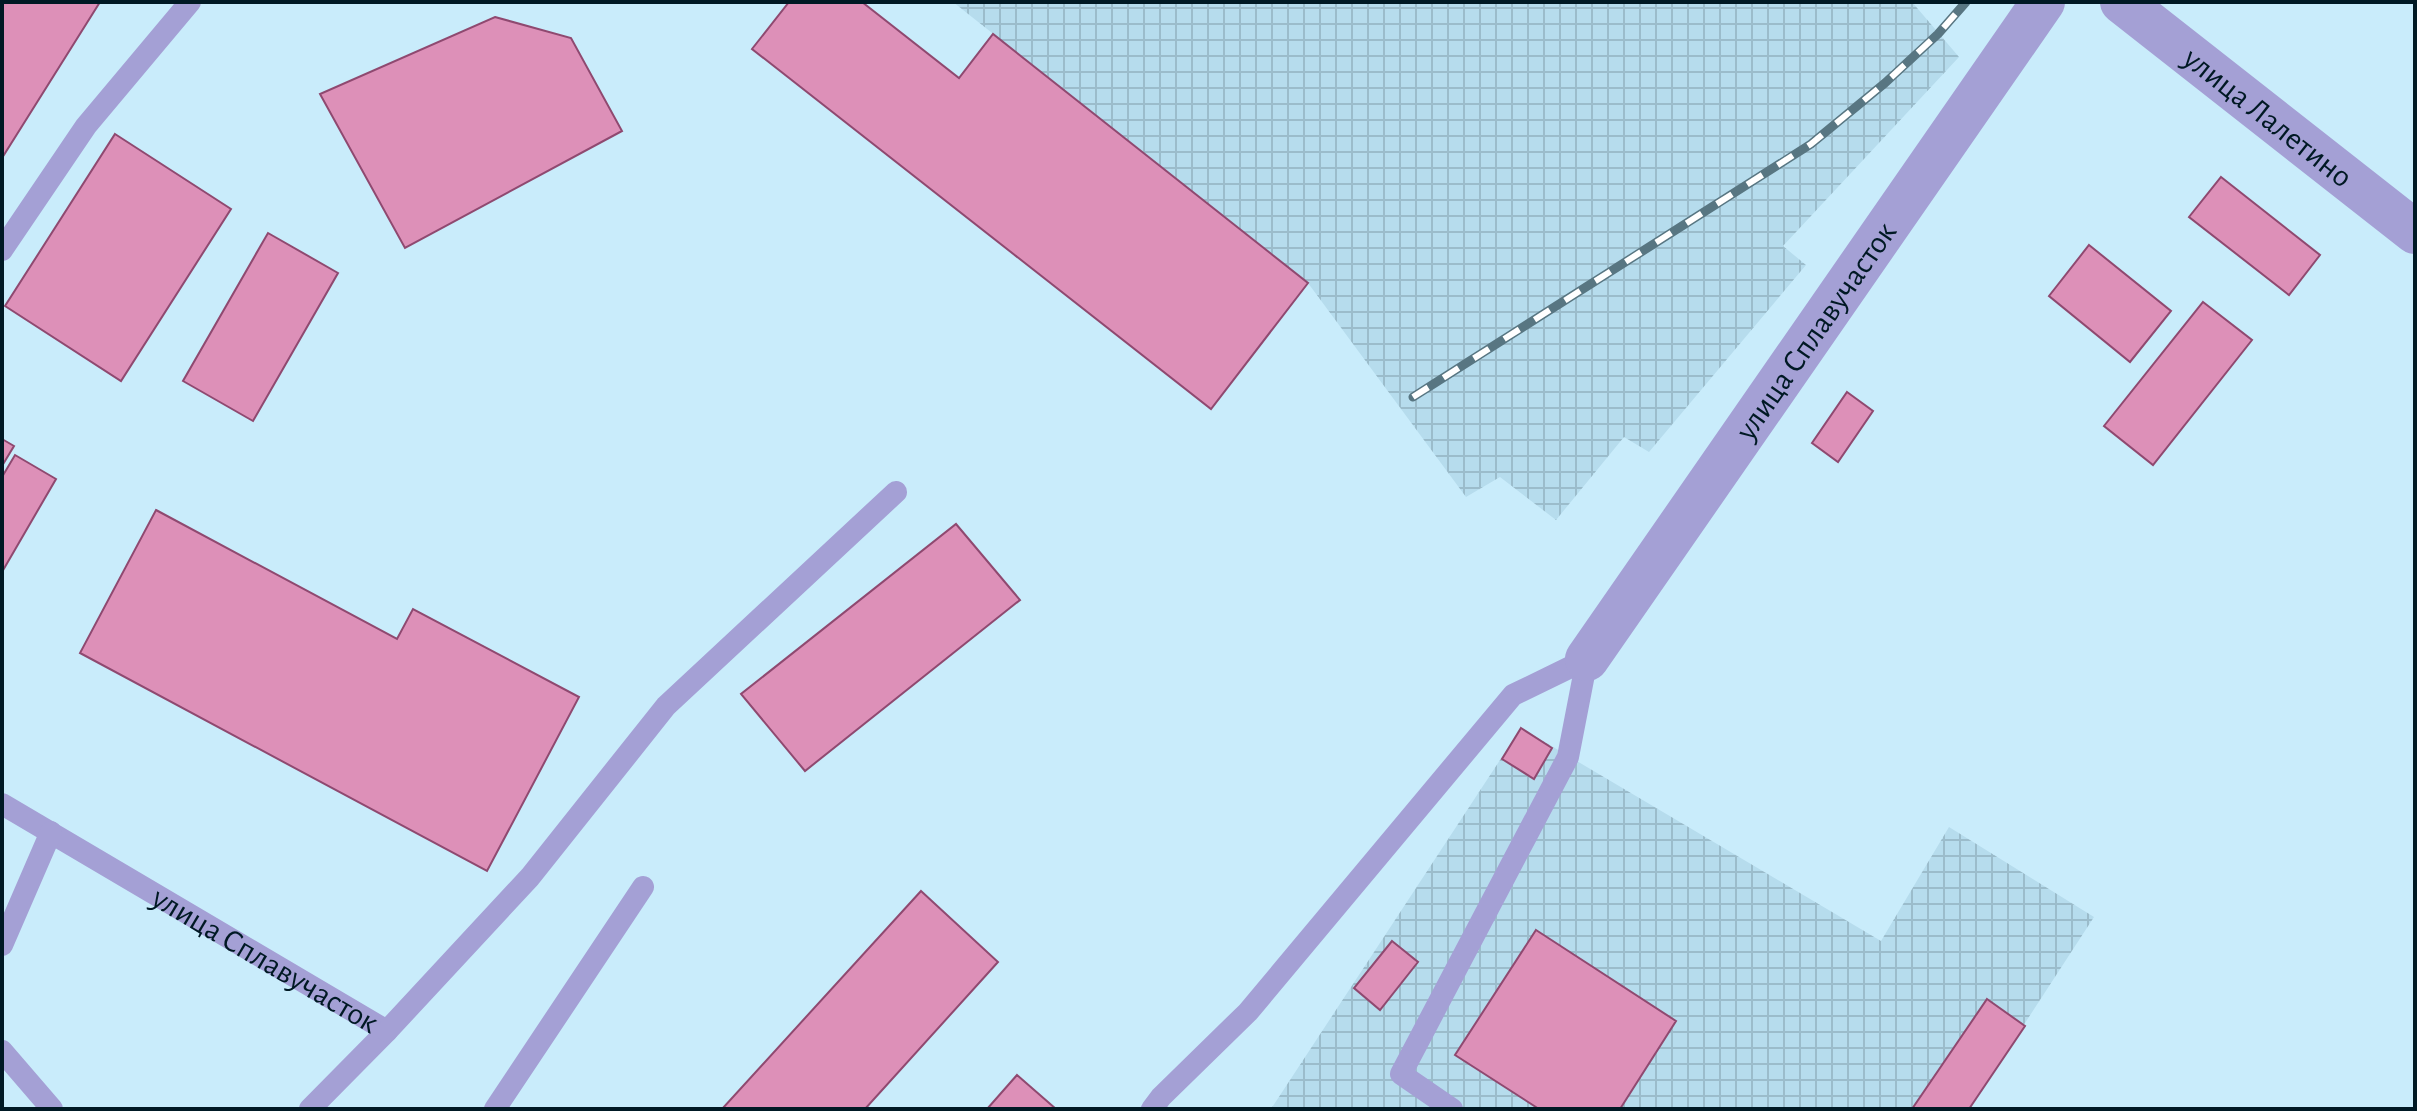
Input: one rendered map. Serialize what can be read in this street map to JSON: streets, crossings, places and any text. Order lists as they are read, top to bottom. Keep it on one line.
{"streets":{"street":["улица Лалетино","улица Сплавучасток"]}}
